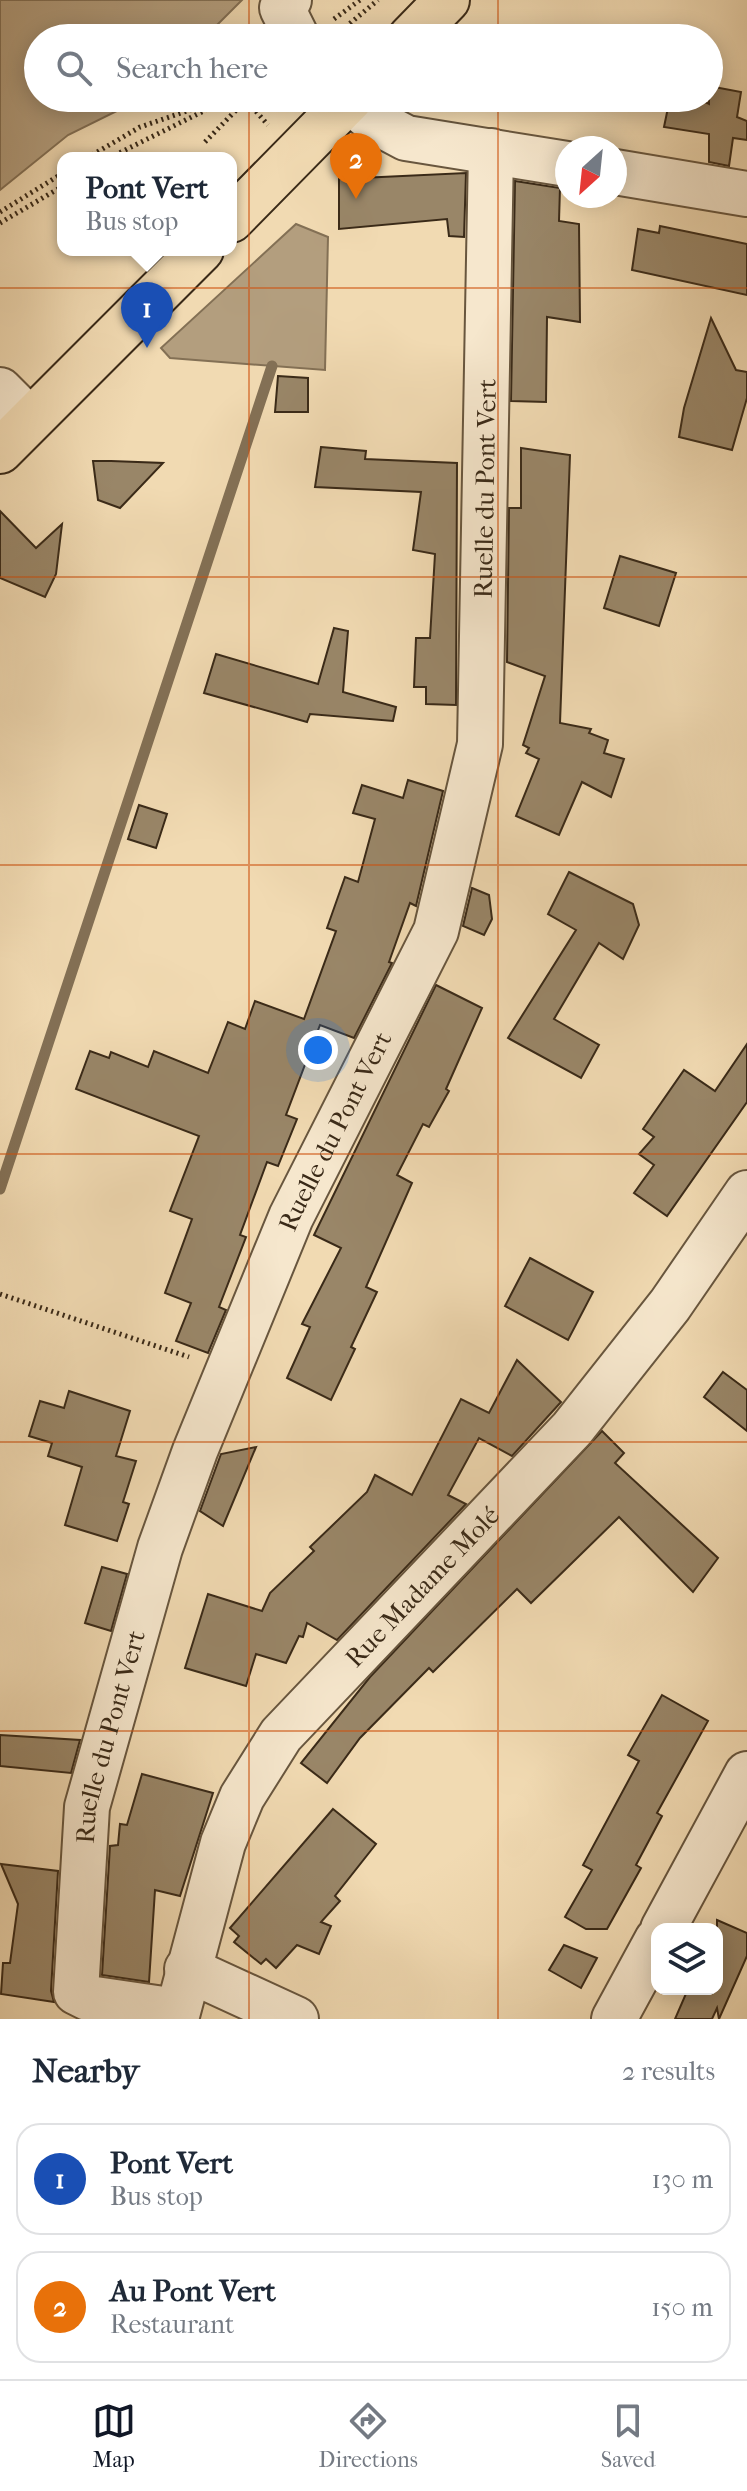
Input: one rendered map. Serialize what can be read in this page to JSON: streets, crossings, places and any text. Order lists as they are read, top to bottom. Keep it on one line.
{"streets":{"street":["Ruelle du Pont Vert","Rue Madame Molé"]},"crossings":[["Ruelle du Pont Vert","Rue Madame Molé"]],"north":"bottom left","page":{"search":"Search here","pins":["2","1"],"popup":["Pont Vert","Bus stop"],"heading":["Nearby","2 results"],"list":[{"mark":"1","name":"Pont Vert","note":"Bus stop","value":"130 m"},{"mark":"2","name":"Au Pont Vert","note":"Restaurant","value":"150 m"}],"nav":["Map","Directions","Saved"]}}
